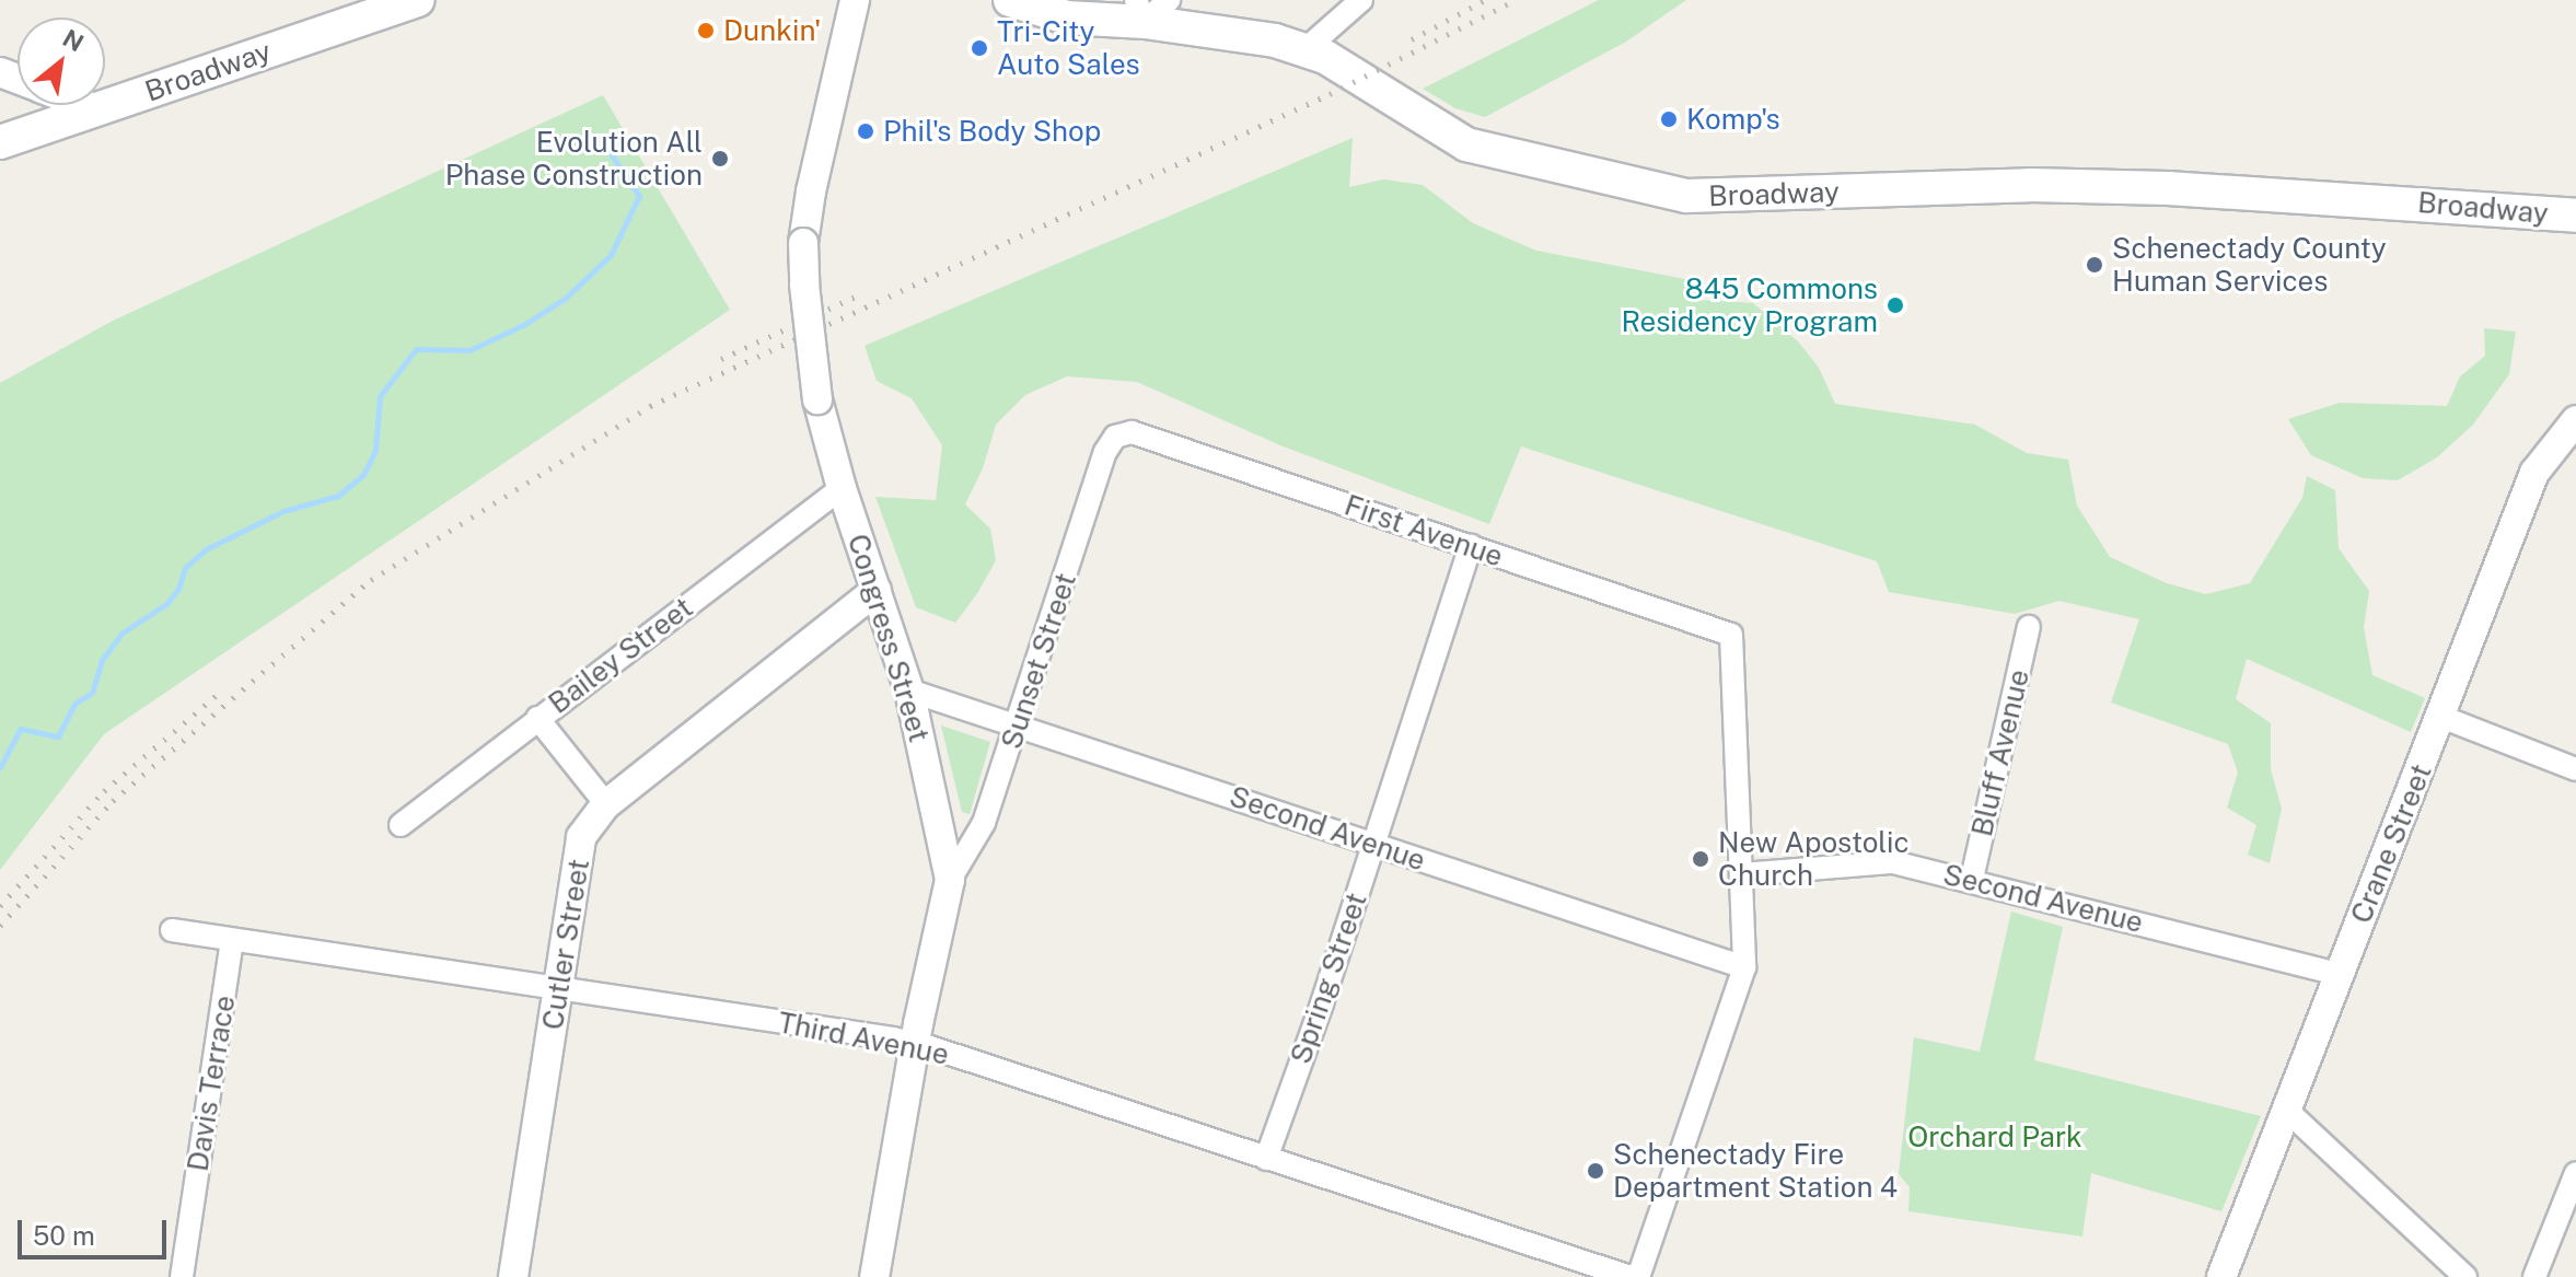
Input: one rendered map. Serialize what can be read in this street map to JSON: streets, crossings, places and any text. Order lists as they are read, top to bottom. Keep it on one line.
{"streets":{"main road":["Broadway"],"street":["First Avenue","Congress Street","Bailey Street","Sunset Street","Bluff Avenue","Second Avenue","Crane Street","Cutler Street","Spring Street","Third Avenue","Davis Terrace"]},"crossings":[["First Avenue","Sunset Street"],["First Avenue","Second Avenue"],["First Avenue","Spring Street"],["Congress Street","Bailey Street"],["Congress Street","Sunset Street"],["Congress Street","Second Avenue"],["Congress Street","Cutler Street"],["Congress Street","Third Avenue"],["Sunset Street","Second Avenue"],["Bluff Avenue","Second Avenue"],["Second Avenue","Crane Street"],["Second Avenue","Spring Street"],["Cutler Street","Third Avenue"],["Spring Street","Third Avenue"],["Third Avenue","Davis Terrace"]],"parks":["Orchard Park"],"places":["Dunkin'","Tri-City Auto Sales","Komp's","Phil's Body Shop","Evolution All Phase Construction","Schenectady County Human Services","845 Commons Residency Program","New Apostolic Church","Schenectady Fire Department Station 4"],"scale_bar":"50 m","north":"top right"}
